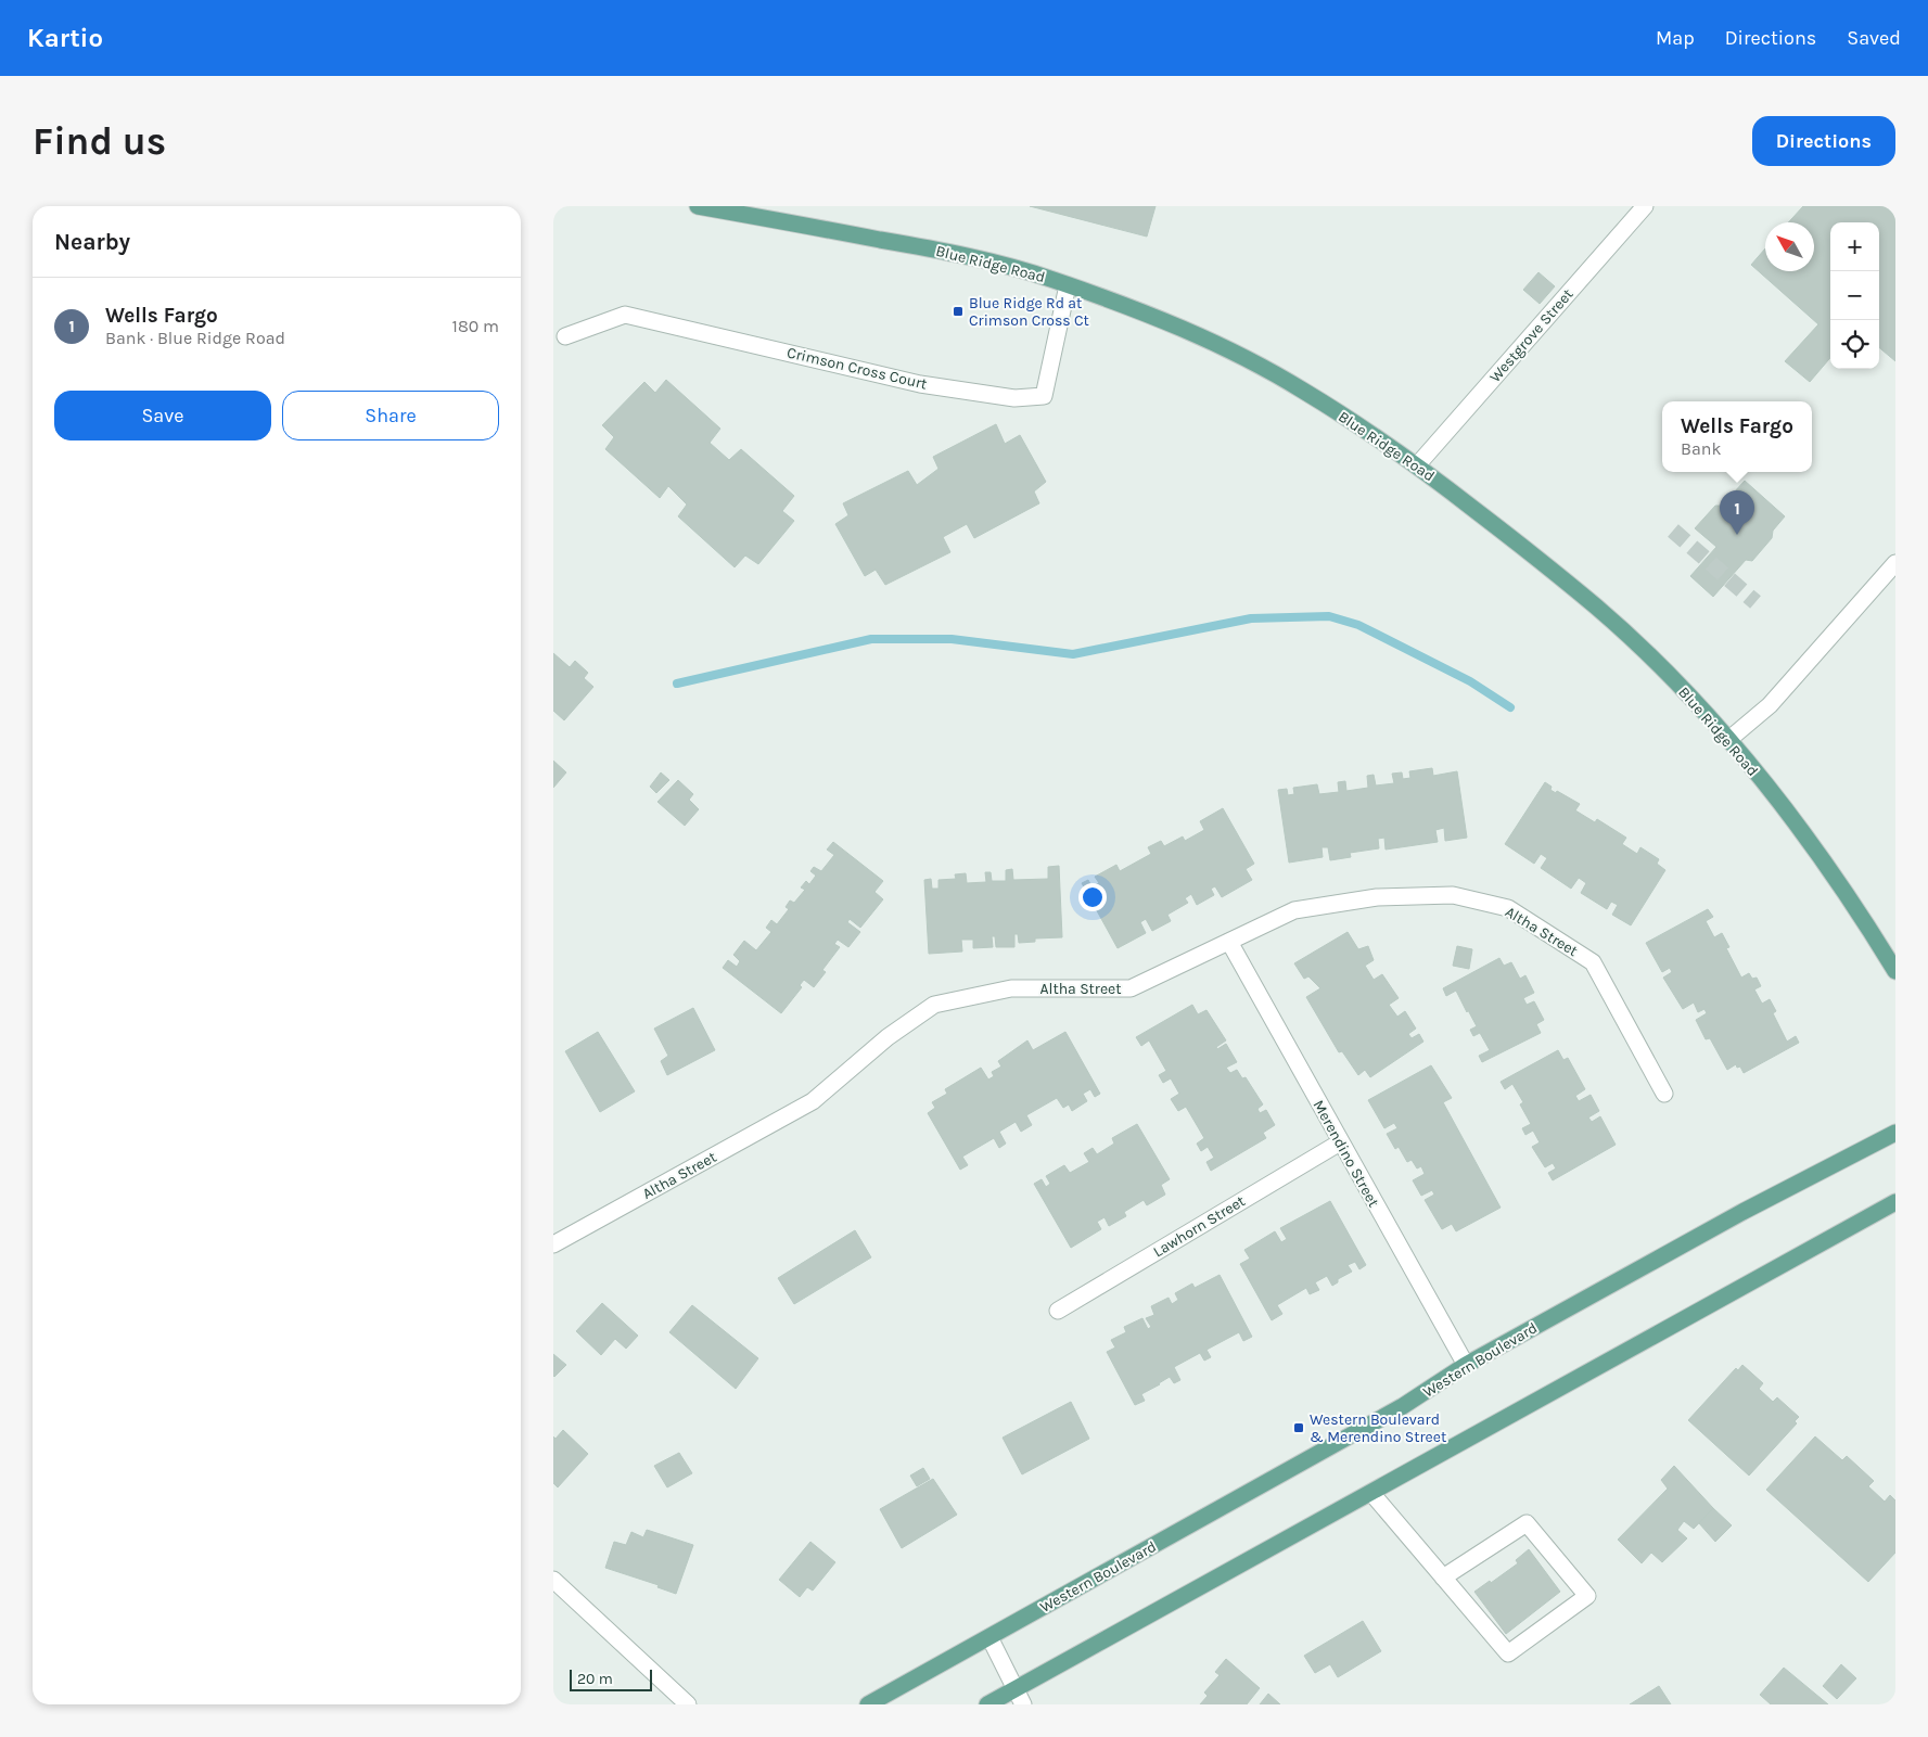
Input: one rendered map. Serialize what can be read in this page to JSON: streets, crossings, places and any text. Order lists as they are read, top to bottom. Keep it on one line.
{"streets":{"main road":["Blue Ridge Road","Western Boulevard"],"street":["Westgrove Street","Crimson Cross Court","Altha Street","Merendino Street","Lawhorn Street"]},"crossings":[["Blue Ridge Road","Westgrove Street"],["Blue Ridge Road","Crimson Cross Court"],["Altha Street","Merendino Street"],["Merendino Street","Lawhorn Street"],["Merendino Street","Western Boulevard"]],"places":{"transit":["Blue Ridge Rd at Crimson Cross Ct","Western Boulevard & Merendino Street"]},"scale_bar":"20 m","north":"top left","page":{"header":"Kartio","nav":["Map","Directions","Saved"],"buttons":["Directions",["Save","Share"]],"title":"Find us","heading":"Nearby","map_buttons":["+","−"],"list":[{"mark":"1","name":"Wells Fargo","note":"Bank · Blue Ridge Road","value":"180 m"}],"popup":["Wells Fargo","Bank"],"pins":"1","scale":"20 m"}}
